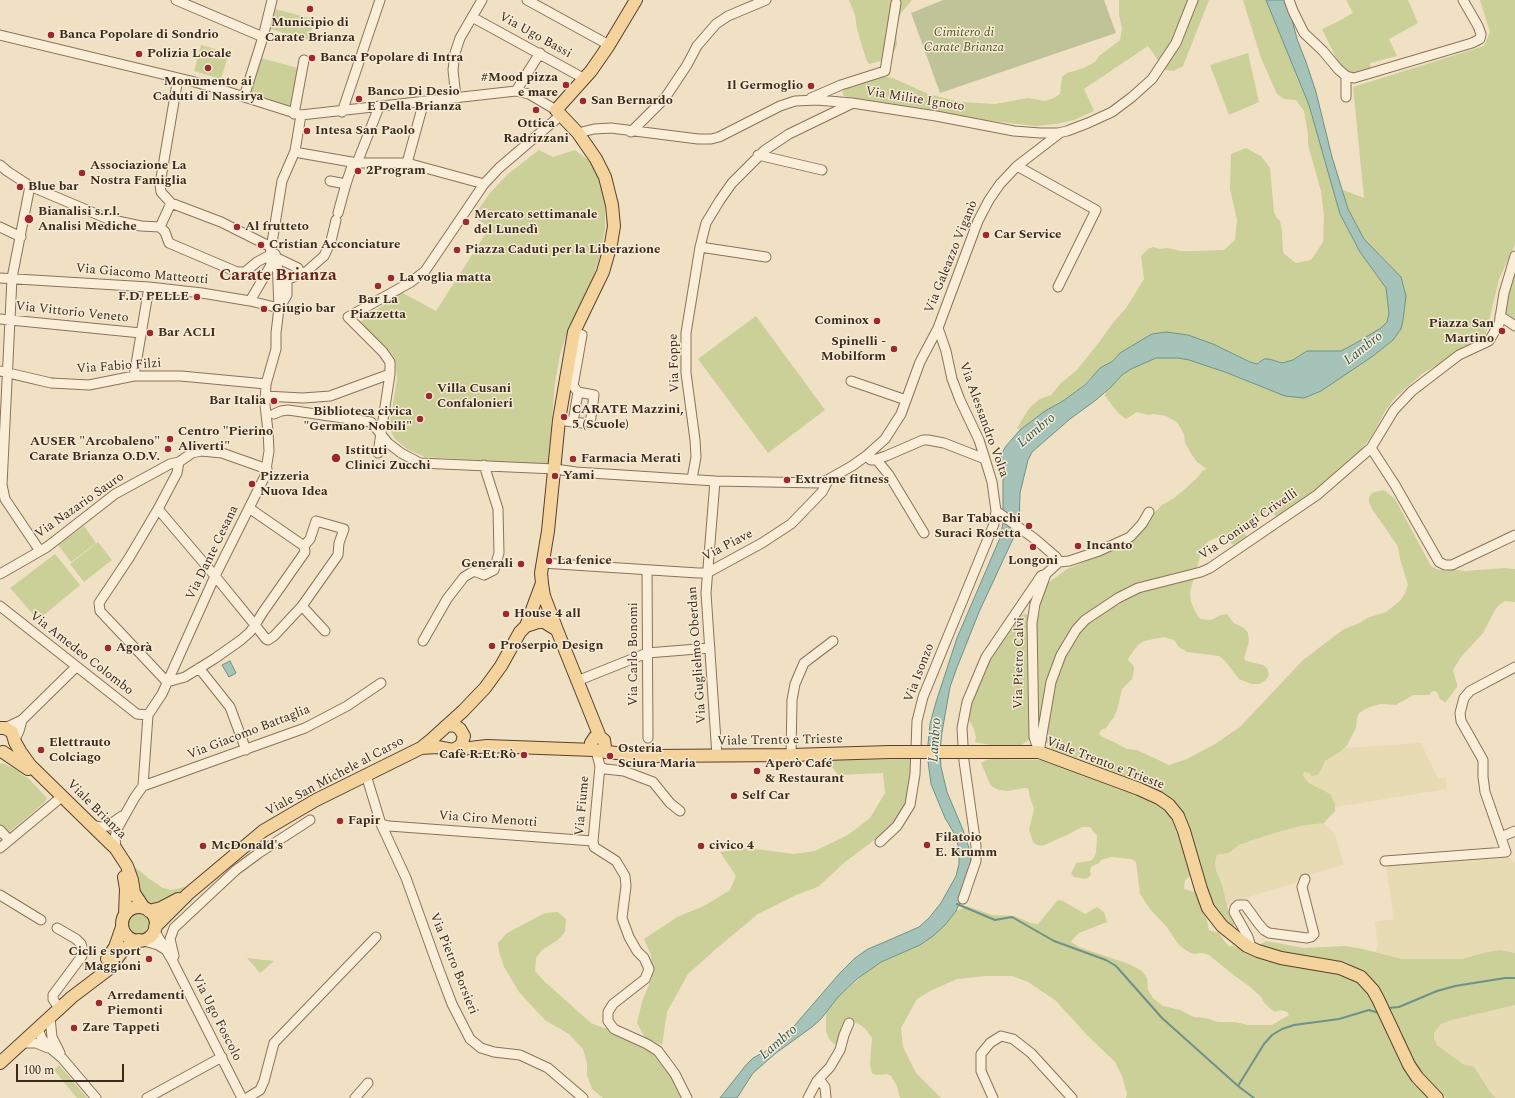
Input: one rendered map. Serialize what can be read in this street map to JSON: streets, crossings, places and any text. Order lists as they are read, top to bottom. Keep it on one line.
{"streets":{"main road":["Viale Trento e Trieste","Viale San Michele al Carso","Viale Brianza"],"street":["Via Ugo Bassi","Via Milite Ignoto","Via Galeazzo Viganò","Via Giacomo Matteotti","Via Vittorio Veneto","Via Foppe","Via Fabio Filzi","Via Alessandro Volta","Via Nazario Sauro","Via Coniugi Crivelli","Via Piave","Via Dante Cesana","Via Amedeo Colombo","Via Carlo Bonomi","Via Guglielmo Oberdan","Via Pietro Calvi","Via Isonzo","Via Giacomo Battaglia","Via Fiume","Via Ciro Menotti","Via Pietro Borsieri","Via Ugo Foscolo"]},"crossings":[["Via Milite Ignoto","Via Galeazzo Viganò"],["Via Milite Ignoto","Via Foppe"],["Via Galeazzo Viganò","Via Alessandro Volta"],["Via Giacomo Matteotti","Via Dante Cesana"],["Via Fabio Filzi","Via Dante Cesana"],["Via Alessandro Volta","Via Isonzo"],["Via Nazario Sauro","Via Dante Cesana"],["Via Coniugi Crivelli","Via Pietro Calvi"],["Via Coniugi Crivelli","Viale Trento e Trieste"],["Via Piave","Via Carlo Bonomi"],["Via Piave","Via Guglielmo Oberdan"],["Via Dante Cesana","Via Amedeo Colombo"],["Via Guglielmo Oberdan","Viale Trento e Trieste"],["Via Pietro Calvi","Viale Trento e Trieste"],["Viale Trento e Trieste","Via Fiume"],["Viale San Michele al Carso","Viale Brianza"],["Viale San Michele al Carso","Via Pietro Borsieri"],["Viale San Michele al Carso","Via Ugo Foscolo"],["Via Fiume","Via Ciro Menotti"],["Viale Brianza","Via Ugo Foscolo"],["Via Ciro Menotti","Via Pietro Borsieri"]],"districts":["Carate Brianza"],"water":["Lambro"],"parks":["Cimitero di Carate Brianza"],"places":["Municipio di Carate Brianza","Banca Popolare di Sondrio","Polizia Locale","Banca Popolare di Intra","Monumento ai Caduti di Nassirya","#Mood pizza e mare","Il Germoglio","Banco Di Desio E Della Brianza","San Bernardo","Ottica Radrizzani","Intesa San Paolo","2Program","Associazione La Nostra Famiglia","Blue bar","Bianalisi s.r.l. Analisi Mediche","Mercato settimanale del Lunedì","Al frutteto","Car Service","Cristian Acconciature","Piazza Caduti per la Liberazione","La voglia matta","Bar La Piazzetta","F.D. PELLE","Giugio bar","Cominox","Piazza San Martino","Bar ACLI","Spinelli - Mobilform","Villa Cusani Confalonieri","Bar Italia","CARATE Mazzini, 5 (Scuole)","Biblioteca civica \"Germano Nobili\"","Centro \"Pierino Aliverti\"","AUSER \"Arcobaleno\" Carate Brianza O.D.V.","Istituti Clinici Zucchi","Farmacia Merati","Yami","Extreme fitness","Pizzeria Nuova Idea","Bar Tabacchi Suraci Rosetta","Incanto","Longoni","La fenice","Generali","House 4 all","Proserpio Design","Agorà","Elettrauto Colciago","Cafè R.Et.Rò","Osteria Sciura Maria","Aperò Café & Restaurant","Self Car","Fapir","Filatoio E. Krumm","McDonald's","civico 4","Cicli e sport Maggioni","Arredamenti Piemonti","Zare Tappeti"],"scale_bar":"100 m"}
